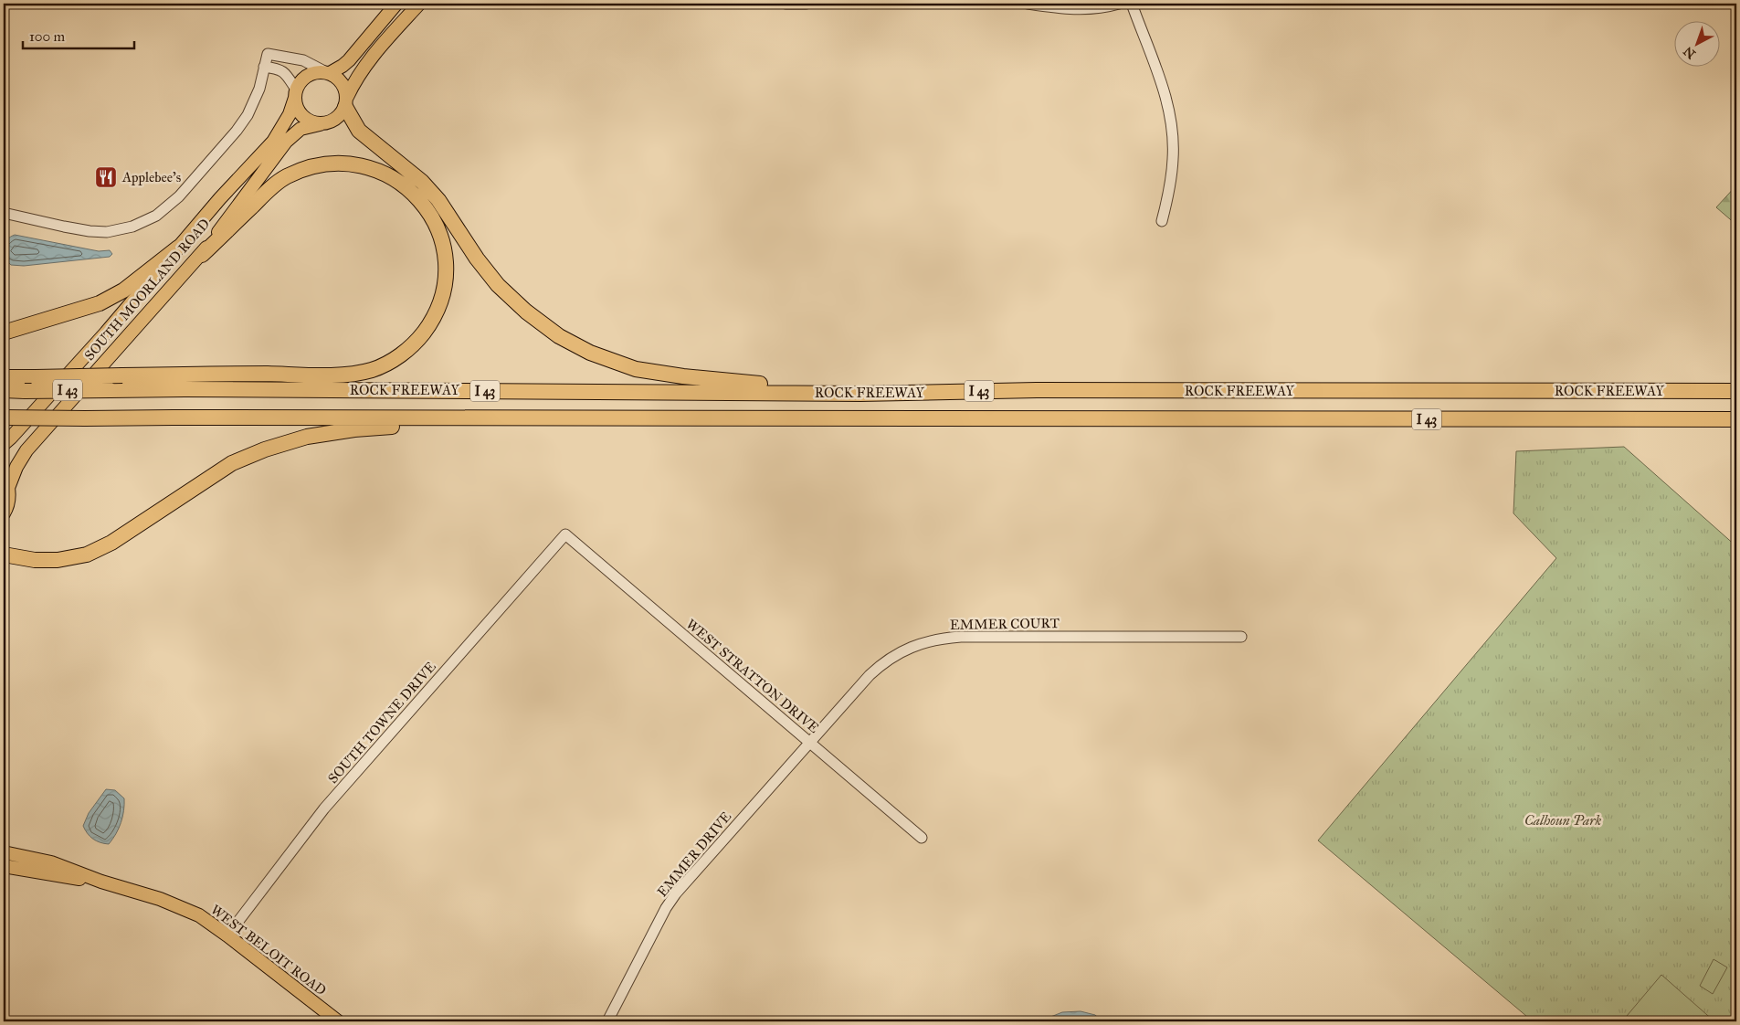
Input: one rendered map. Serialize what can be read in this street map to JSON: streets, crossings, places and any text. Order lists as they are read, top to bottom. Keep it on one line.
{"streets":{"highway":["I 43","ROCK FREEWAY"],"main road":["SOUTH MOORLAND ROAD","WEST BELOIT ROAD"],"street":["EMMER COURT","WEST STRATTON DRIVE","SOUTH TOWNE DRIVE","EMMER DRIVE"]},"crossings":[["EMMER COURT","WEST STRATTON DRIVE"],["EMMER COURT","EMMER DRIVE"],["WEST STRATTON DRIVE","SOUTH TOWNE DRIVE"],["WEST STRATTON DRIVE","EMMER DRIVE"],["SOUTH TOWNE DRIVE","WEST BELOIT ROAD"]],"parks":["Calhoun Park"],"places":{"restaurant":["Applebee's"]},"scale_bar":"100 m","north":"bottom left"}
